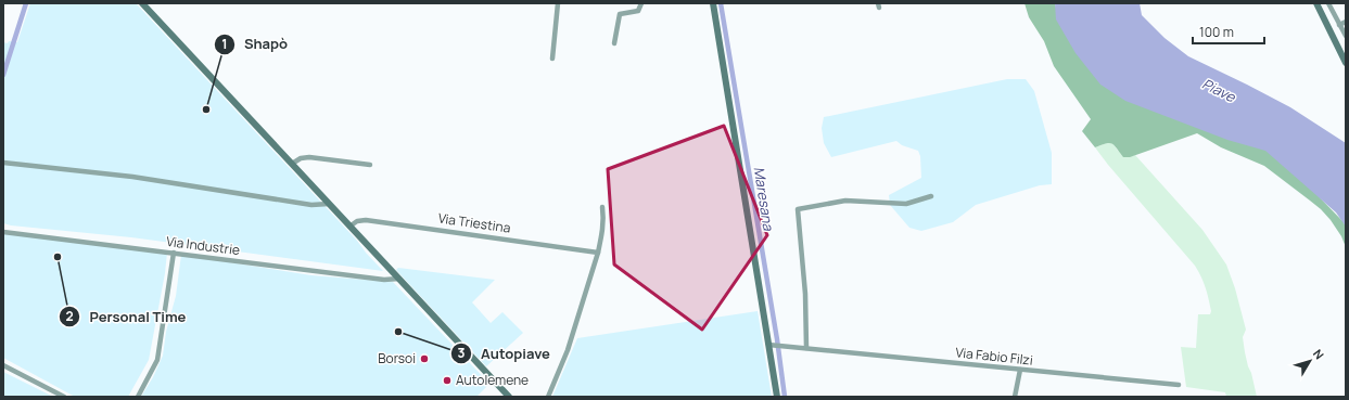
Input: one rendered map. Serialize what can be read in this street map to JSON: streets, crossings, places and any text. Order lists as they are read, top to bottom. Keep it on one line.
{"streets":{"street":["Via Triestina","Via Industrie","Via Fabio Filzi"]},"water":["Piave","Maresana"],"places":["Shapò","Personal Time","Autopiave","Borsoi","Autolemene"],"scale_bar":"100 m","north":"top right"}
